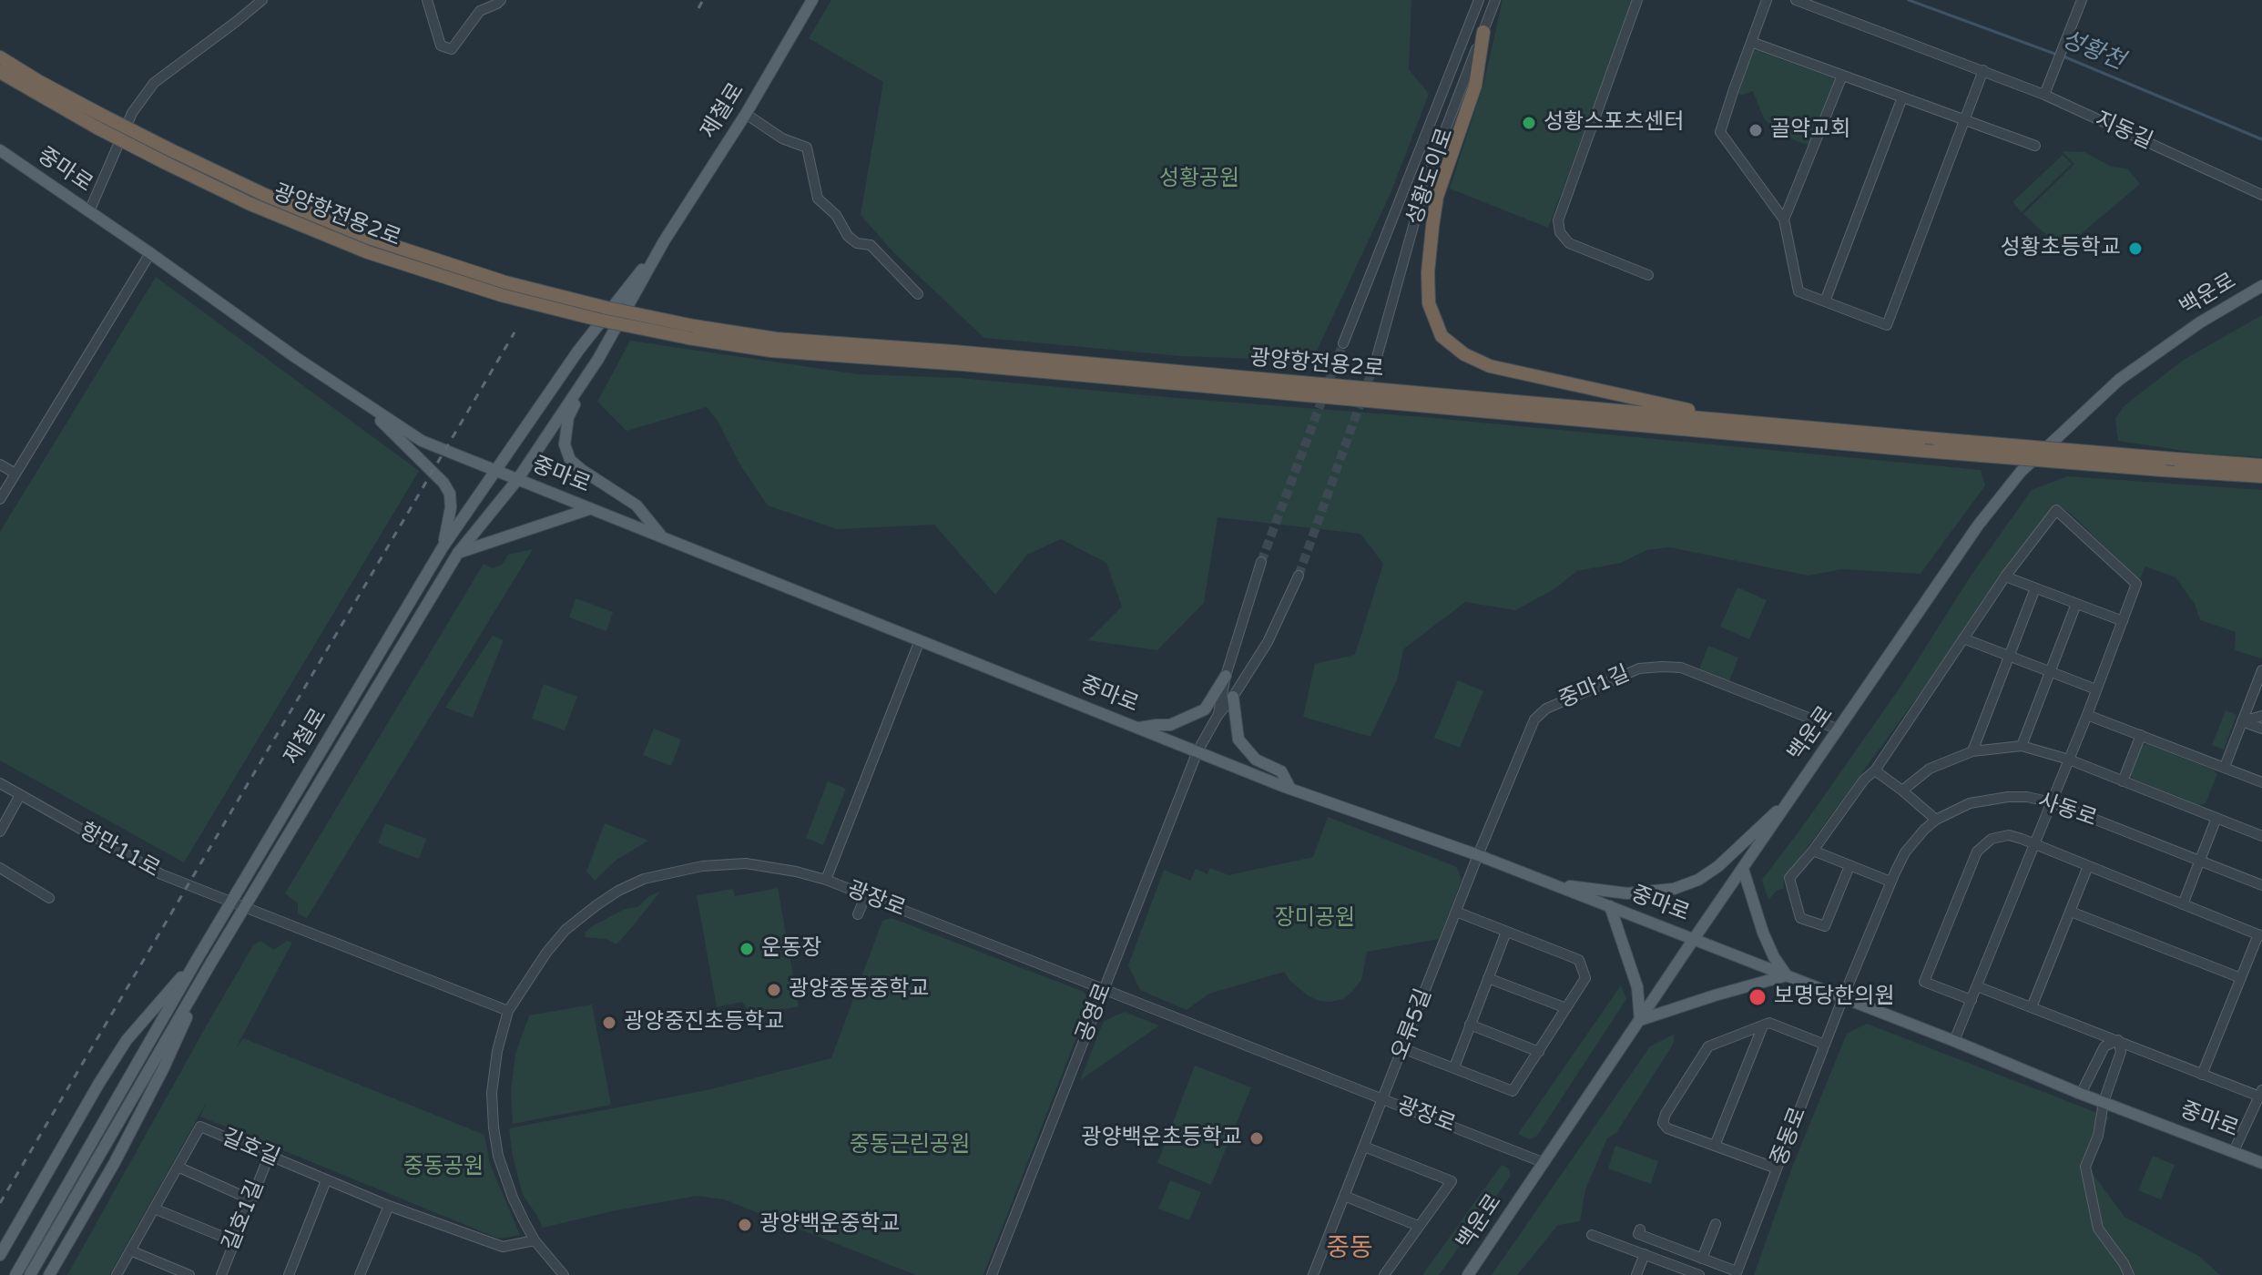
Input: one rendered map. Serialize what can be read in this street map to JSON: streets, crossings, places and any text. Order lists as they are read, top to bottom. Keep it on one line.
{"streets":{"highway":["광양항전용2로"],"main road":["제철로","중마로","백운로"],"street":["지동길","성황도이로","중마1길","사동로","항만11로","광장로","공영로","오류5길","중동로","길호길","길호1길"]},"crossings":[["제철로","중마로"],["제철로","항만11로"],["중마로","백운로"],["중마로","중마1길"],["중마로","사동로"],["중마로","공영로"],["중마로","오류5길"],["중마로","중동로"],["백운로","중마1길"],["백운로","광장로"],["중마1길","오류5길"],["사동로","중동로"],["항만11로","광장로"],["광장로","공영로"],["광장로","오류5길"],["광장로","길호길"],["길호길","길호1길"]],"districts":["중동"],"water":["성황천"],"parks":["성황공원","장미공원","중동근린공원","중동공원"],"places":["성황스포츠센터","골약교회","성황초등학교","운동장","광양중동중학교","보명당한의원","광양중진초등학교","광양백운초등학교","광양백운중학교"]}
